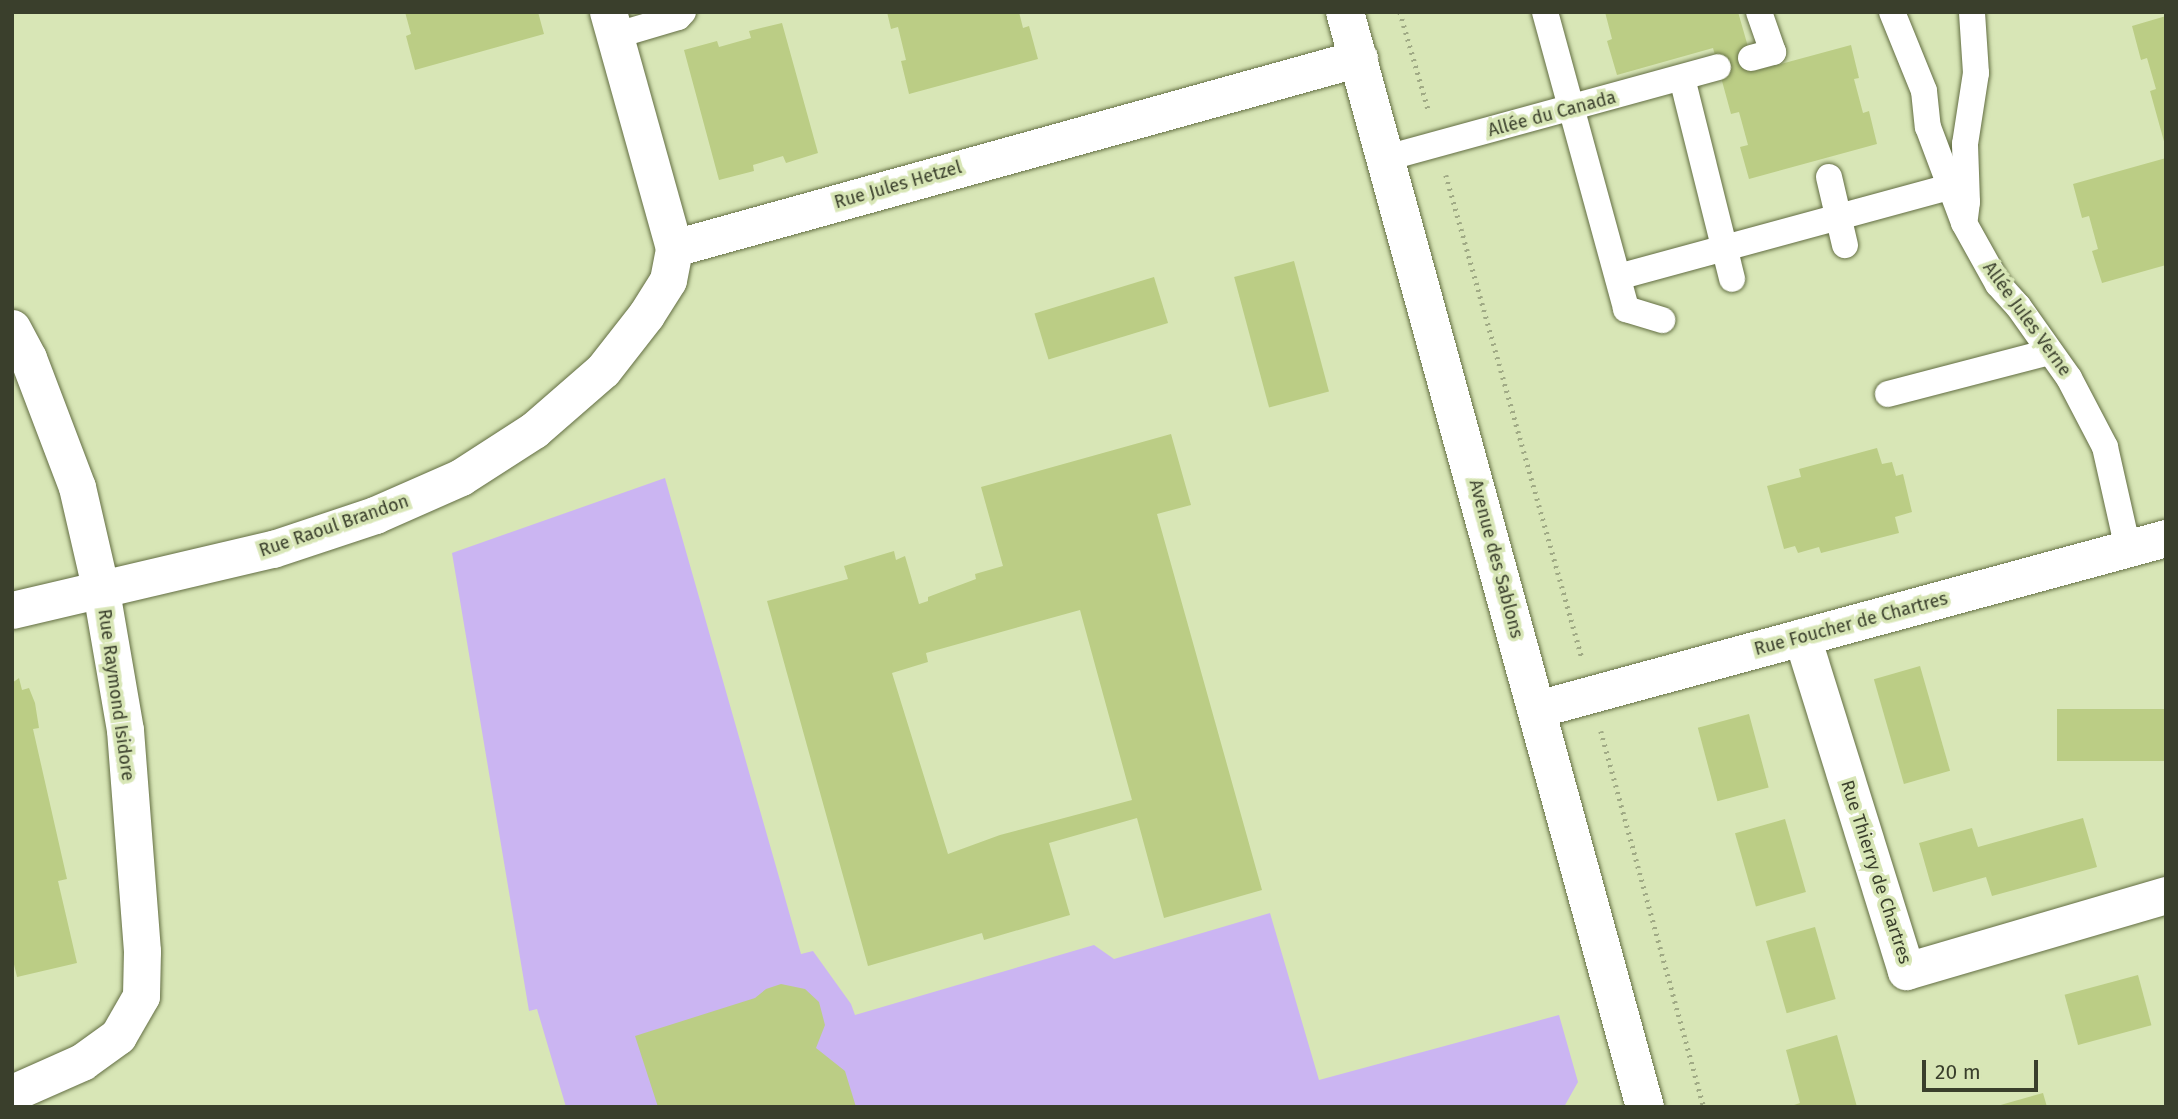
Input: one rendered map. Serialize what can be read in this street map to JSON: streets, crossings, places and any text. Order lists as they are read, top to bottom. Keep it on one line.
{"streets":{"street":["Allée du Canada","Rue Jules Hetzel","Allée Jules Verne","Rue Raoul Brandon","Avenue des Sablons","Rue Foucher de Chartres","Rue Raymond Isidore","Rue Thierry de Chartres"]},"crossings":[["Allée du Canada","Avenue des Sablons"],["Rue Jules Hetzel","Rue Raoul Brandon"],["Rue Jules Hetzel","Avenue des Sablons"],["Allée Jules Verne","Rue Foucher de Chartres"],["Rue Raoul Brandon","Rue Raymond Isidore"],["Avenue des Sablons","Rue Foucher de Chartres"],["Rue Foucher de Chartres","Rue Thierry de Chartres"]],"scale_bar":"20 m"}
